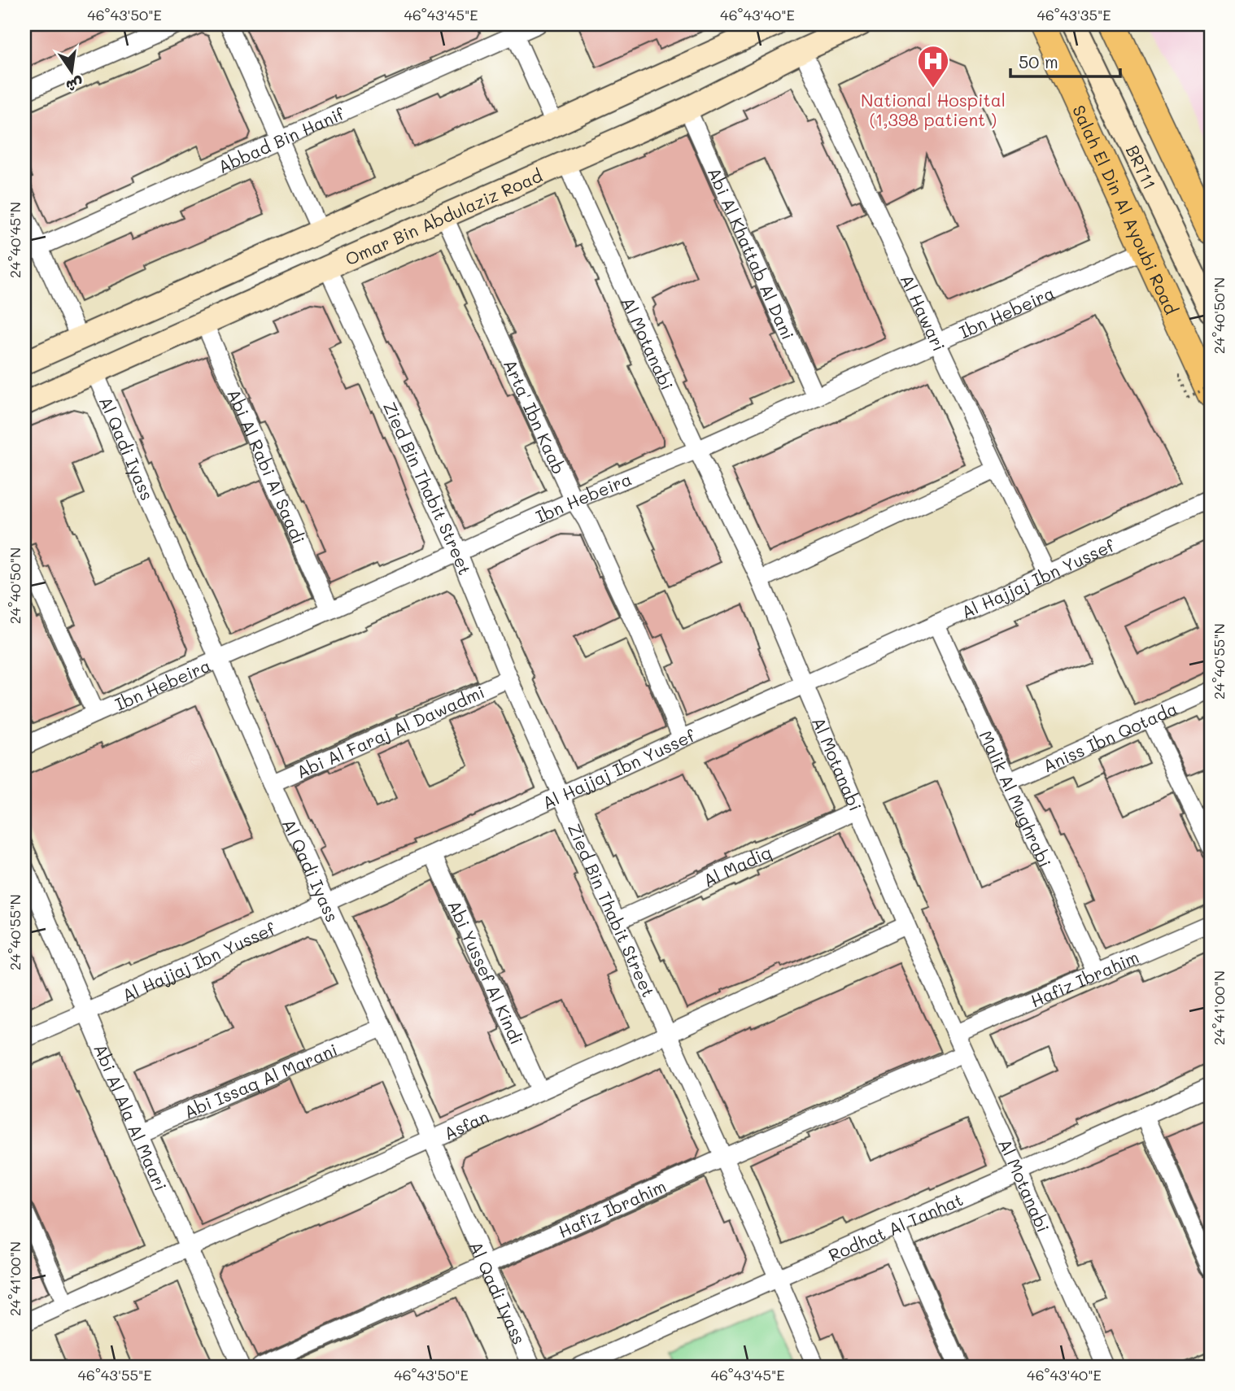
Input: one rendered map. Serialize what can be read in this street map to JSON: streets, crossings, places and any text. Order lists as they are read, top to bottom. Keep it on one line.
{"streets":{"main road":["BRT11","Salah El Din Al Ayoubi Road","Omar Bin Abdulaziz Road"],"street":["Abbad Bin Hanif","Abi Al Khattab Al Dani","Ibn Hebeira","Al Hawari","Al Motanabi","Arta' Ibn Kaab","Al Qadi Iyass","Abi Al Rabi Al Saadi","Zied Bin Thabit Street","Al Hajjaj Ibn Yussef","Abi Al Faraj Al Dawadmi","Aniss Ibn Qotada","Malik Al Mughrabi","Al Madiq","Abi Yussef Al Kindi","Hafiz Ibrahim","Abi Issaq Al Marani","Abi Al Ala Al Maari","Asfan","Rodhat Al Tanhat"]},"crossings":[["Salah El Din Al Ayoubi Road","Ibn Hebeira"],["Omar Bin Abdulaziz Road","Abi Al Khattab Al Dani"],["Omar Bin Abdulaziz Road","Al Hawari"],["Omar Bin Abdulaziz Road","Al Motanabi"],["Omar Bin Abdulaziz Road","Arta' Ibn Kaab"],["Omar Bin Abdulaziz Road","Al Qadi Iyass"],["Omar Bin Abdulaziz Road","Abi Al Rabi Al Saadi"],["Omar Bin Abdulaziz Road","Zied Bin Thabit Street"],["Abi Al Khattab Al Dani","Ibn Hebeira"],["Ibn Hebeira","Al Hawari"],["Ibn Hebeira","Al Motanabi"],["Ibn Hebeira","Arta' Ibn Kaab"],["Ibn Hebeira","Al Qadi Iyass"],["Ibn Hebeira","Abi Al Rabi Al Saadi"],["Ibn Hebeira","Zied Bin Thabit Street"],["Al Hawari","Al Hajjaj Ibn Yussef"],["Al Motanabi","Al Hajjaj Ibn Yussef"],["Al Motanabi","Al Madiq"],["Al Motanabi","Hafiz Ibrahim"],["Al Motanabi","Asfan"],["Al Motanabi","Rodhat Al Tanhat"],["Arta' Ibn Kaab","Al Hajjaj Ibn Yussef"],["Al Qadi Iyass","Al Hajjaj Ibn Yussef"],["Al Qadi Iyass","Abi Al Faraj Al Dawadmi"],["Al Qadi Iyass","Hafiz Ibrahim"],["Al Qadi Iyass","Abi Issaq Al Marani"],["Al Qadi Iyass","Asfan"],["Zied Bin Thabit Street","Al Hajjaj Ibn Yussef"],["Zied Bin Thabit Street","Abi Al Faraj Al Dawadmi"],["Zied Bin Thabit Street","Al Madiq"],["Zied Bin Thabit Street","Hafiz Ibrahim"],["Zied Bin Thabit Street","Asfan"],["Zied Bin Thabit Street","Rodhat Al Tanhat"],["Al Hajjaj Ibn Yussef","Malik Al Mughrabi"],["Al Hajjaj Ibn Yussef","Abi Yussef Al Kindi"],["Al Hajjaj Ibn Yussef","Abi Al Ala Al Maari"],["Aniss Ibn Qotada","Malik Al Mughrabi"],["Malik Al Mughrabi","Hafiz Ibrahim"],["Abi Yussef Al Kindi","Asfan"],["Abi Issaq Al Marani","Abi Al Ala Al Maari"],["Abi Al Ala Al Maari","Asfan"]],"places":{"hospital":["National Hospital (1,398 patient )"]},"scale_bar":"50 m","north":"bottom","coordinates":["46°43'50\"E","46°43'45\"E","46°43'40\"E","46°43'35\"E","24°40'45\"N","24°40'50\"N","24°40'55\"N","24°41'00\"N","46°43'55\"E"]}
